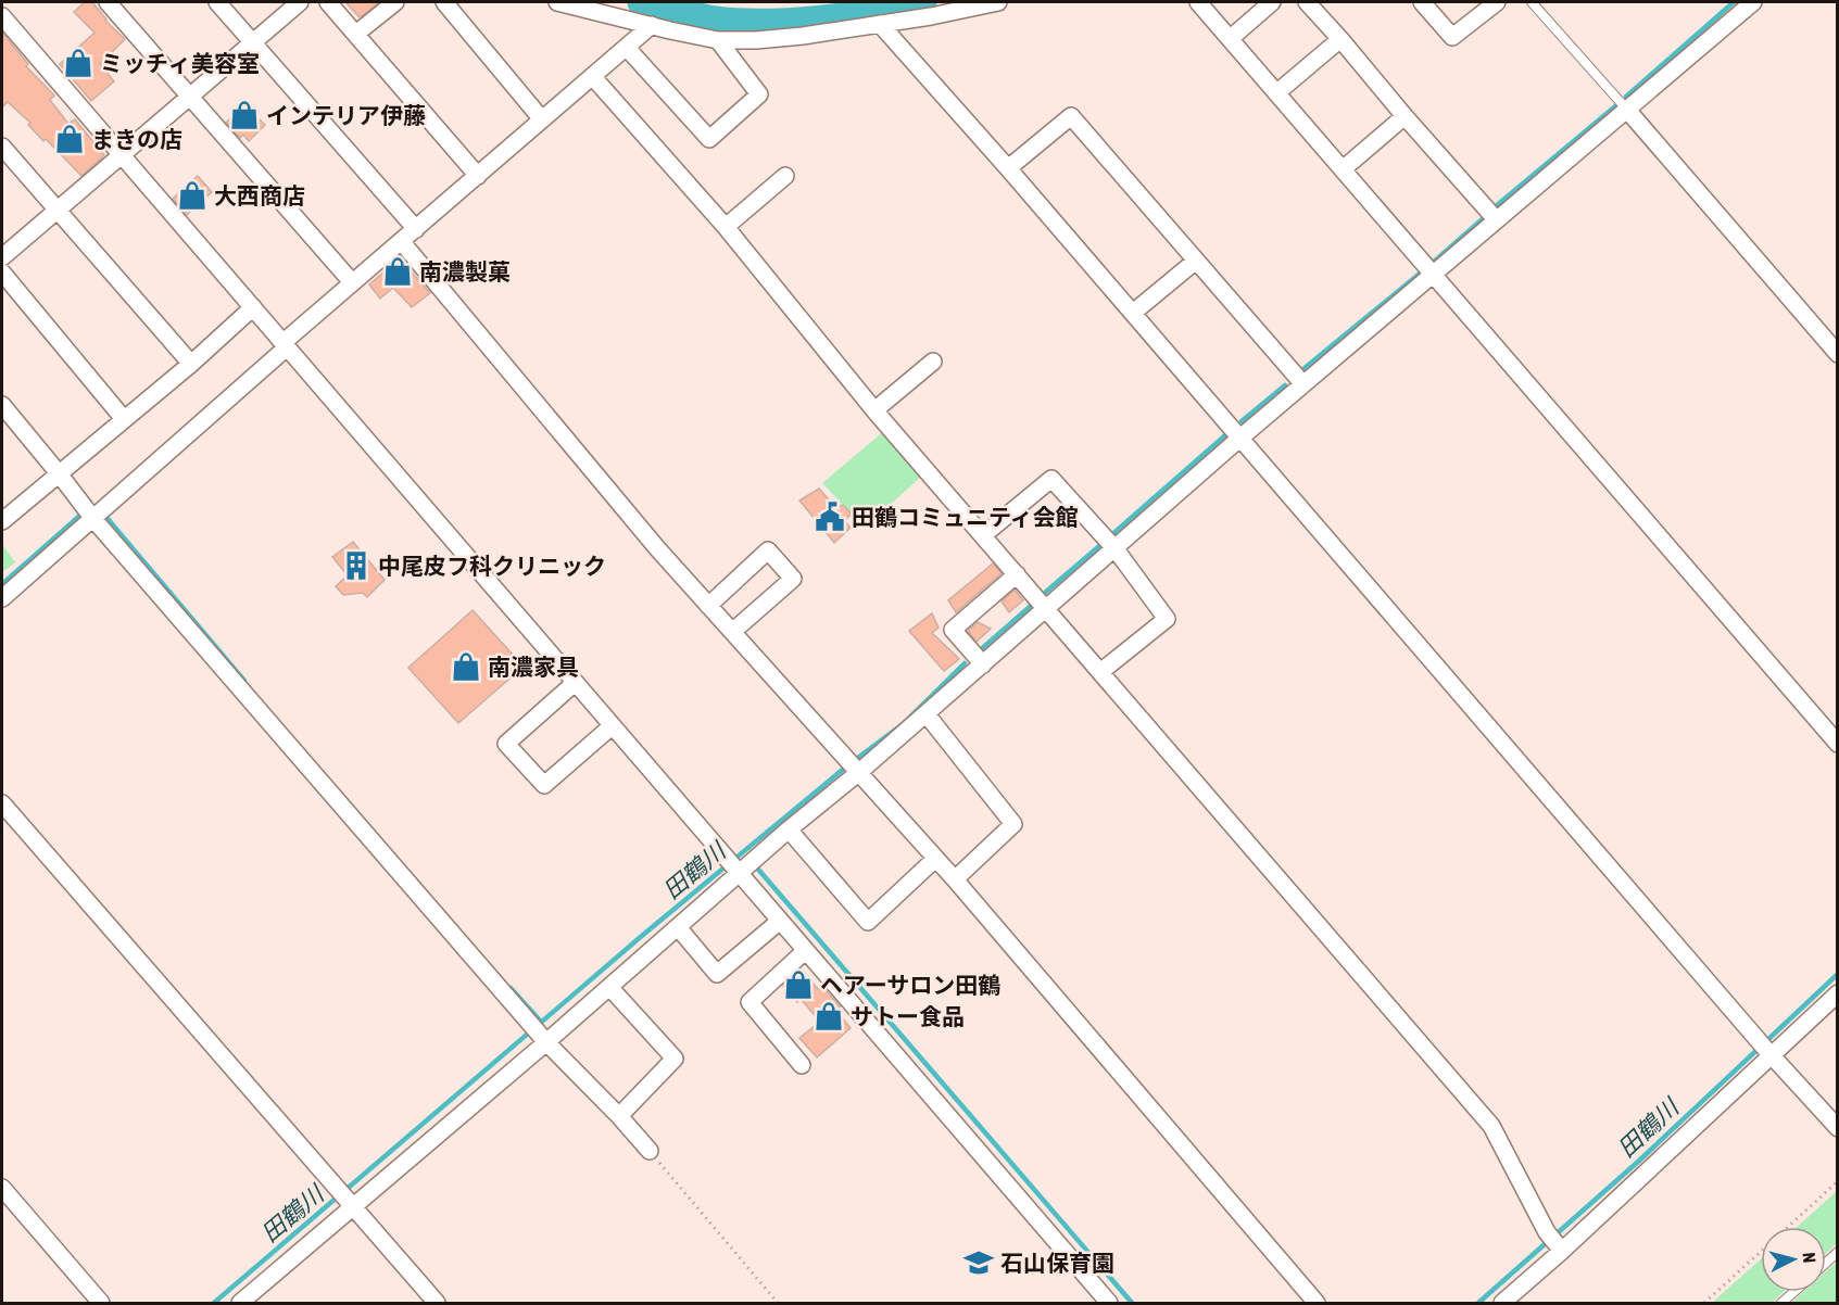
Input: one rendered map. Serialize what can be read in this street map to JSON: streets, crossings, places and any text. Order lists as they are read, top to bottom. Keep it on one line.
{"water":["田鶴川"],"places":{"shop":["ミッチィ美容室","インテリア伊藤","まきの店","大西商店","南濃製菓","南濃家具","ヘアーサロン田鶴","サトー食品"],"public building":["田鶴コミュニティ会館"],"building":["中尾皮フ科クリニック"],"school or university":["石山保育園"]},"north":"right"}
